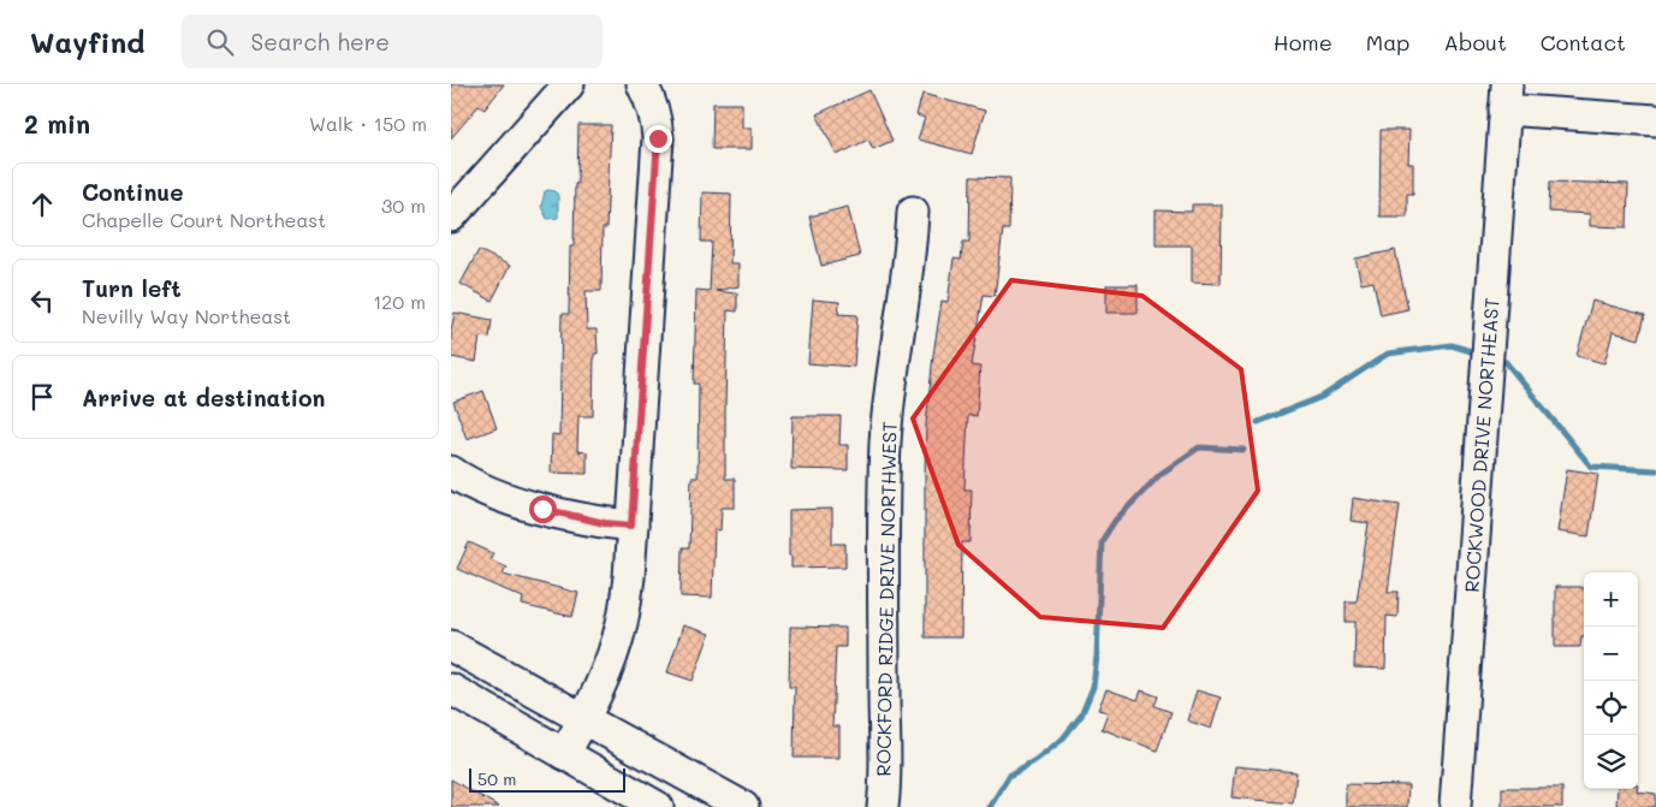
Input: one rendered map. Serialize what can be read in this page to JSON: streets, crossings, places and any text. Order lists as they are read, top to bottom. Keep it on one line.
{"streets":{"street":["ROCKWOOD DRIVE NORTHEAST","ROCKFORD RIDGE DRIVE NORTHWEST"]},"scale_bar":"50 m","page":{"header":"Wayfind","search":"Search here","nav":["Home","Map","About","Contact"],"heading":["2 min","Walk · 150 m"],"list":[["Continue","Chapelle Court Northeast","30 m"],["Turn left","Nevilly Way Northeast","120 m"],"Arrive at destination"],"map_buttons":["+","−"],"scale":"50 m"}}
